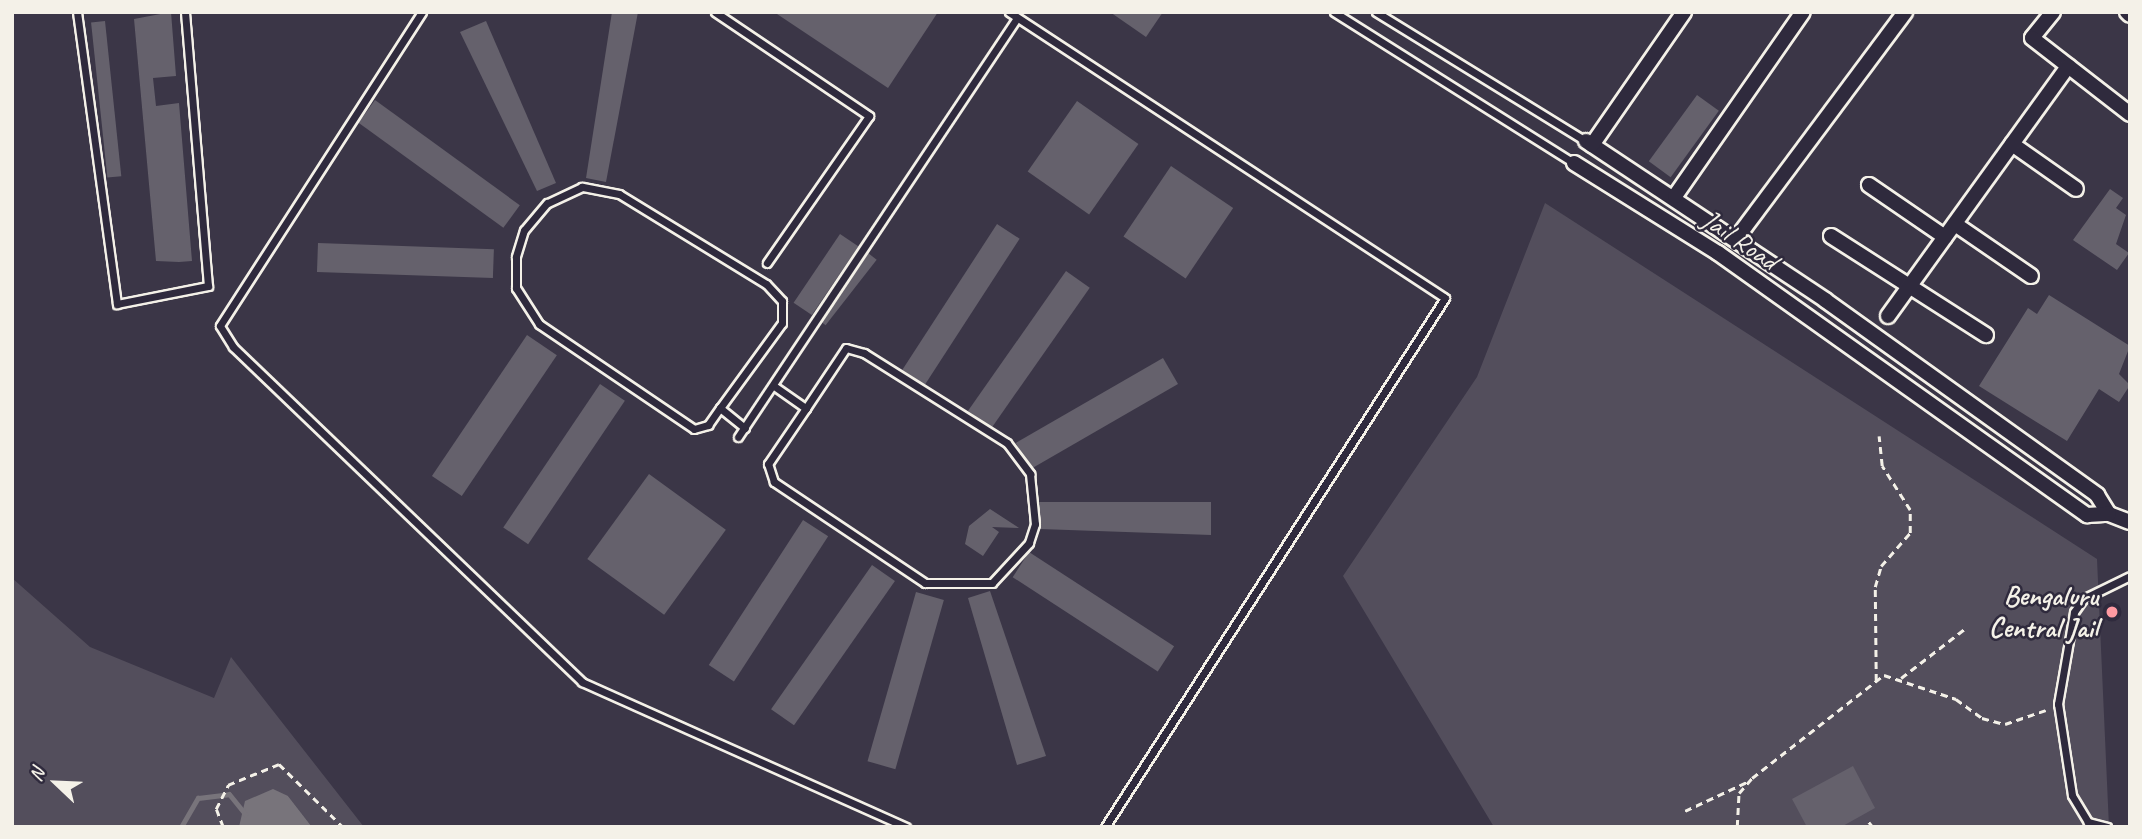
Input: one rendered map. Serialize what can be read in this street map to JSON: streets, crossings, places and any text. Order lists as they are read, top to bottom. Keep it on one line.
{"streets":{"street":["Jail Road"]},"places":["Bengaluru Central Jail"],"north":"top left"}
